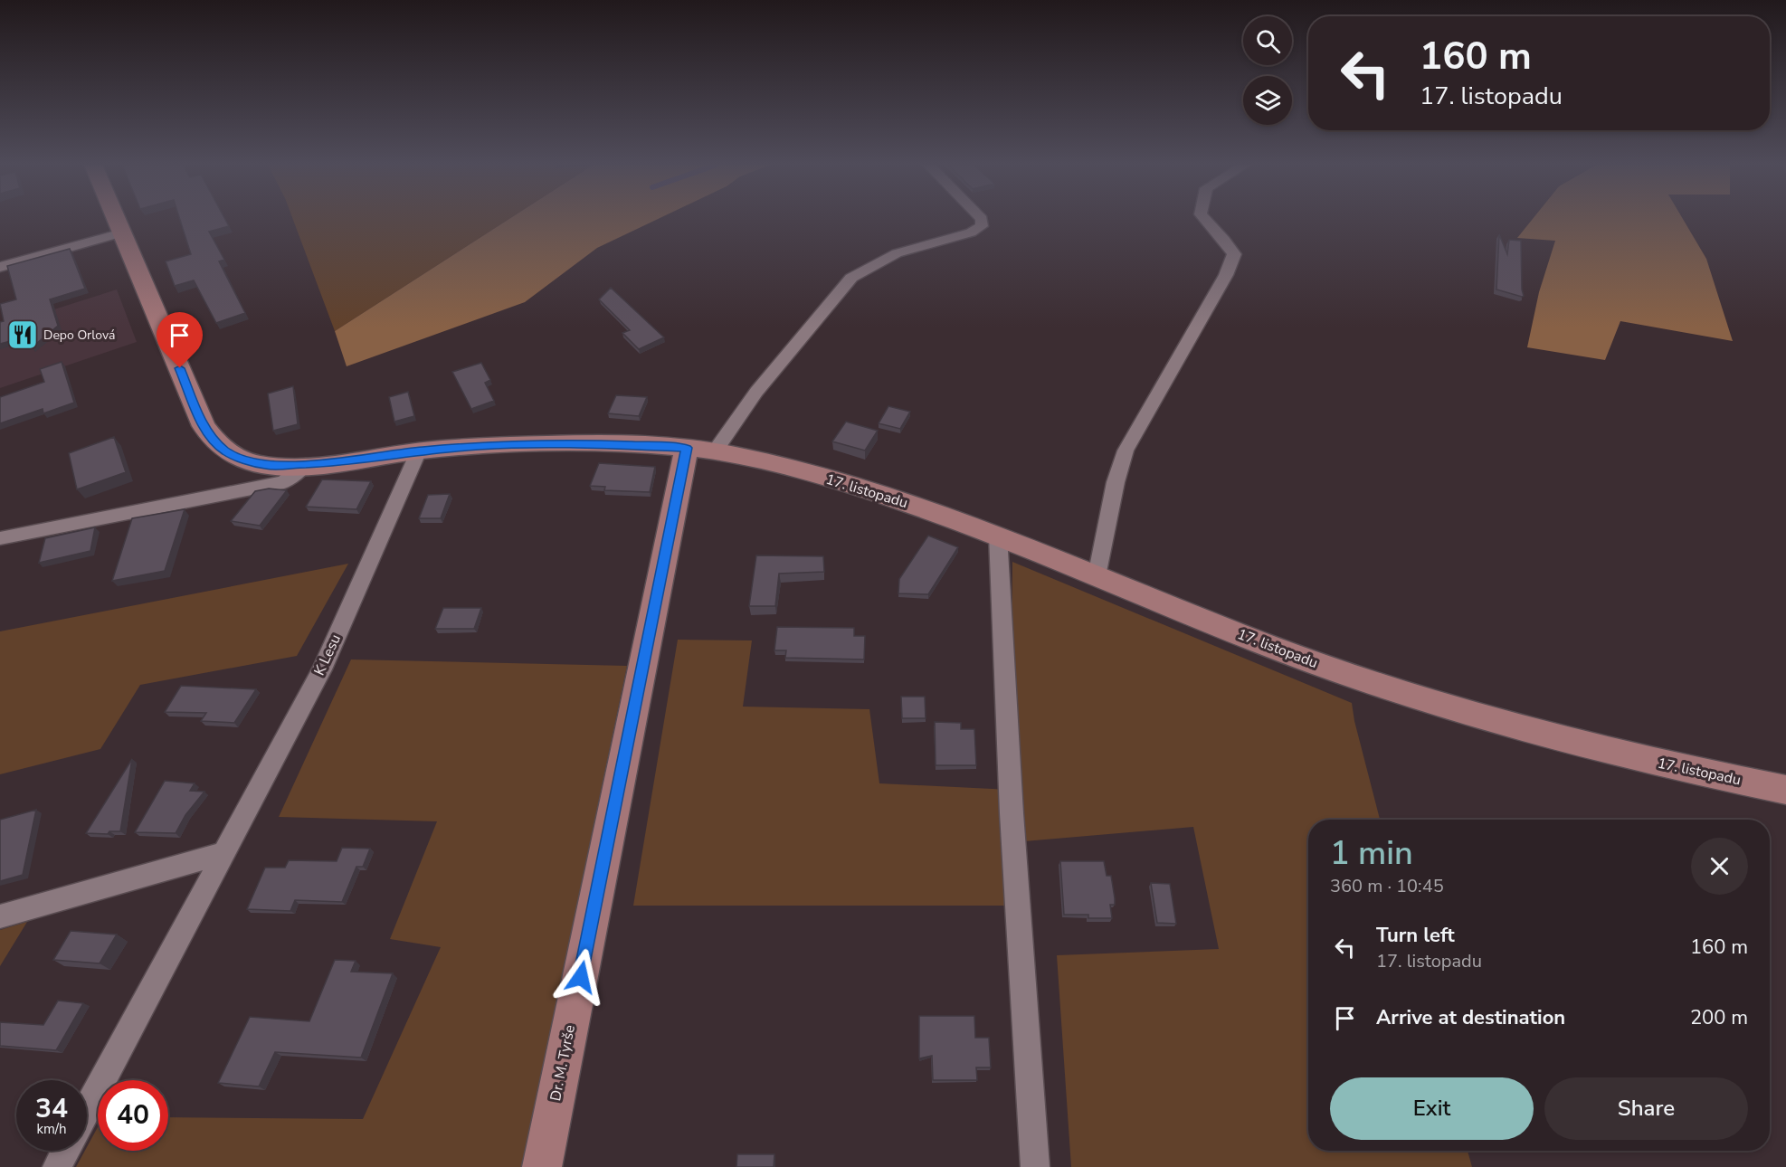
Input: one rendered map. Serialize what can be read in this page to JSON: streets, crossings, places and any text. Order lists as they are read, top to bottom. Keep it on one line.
{"streets":{"main road":["17. listopadu","Dr. M. Tyrše"],"street":["K Lesu"]},"crossings":[["17. listopadu","K Lesu"],["17. listopadu","Dr. M. Tyrše"]],"places":{"restaurant":["Depo Orlová"]},"page":{"turn":["160 m","17. listopadu"],"heading":["1 min","360 m · 10:45"],"list":[{"name":"Turn left","note":"17. listopadu","value":"160 m"},{"name":"Arrive at destination","value":"200 m"}],"buttons":["Exit","Share"],"speed":"34 km/h","limit":"40"}}
